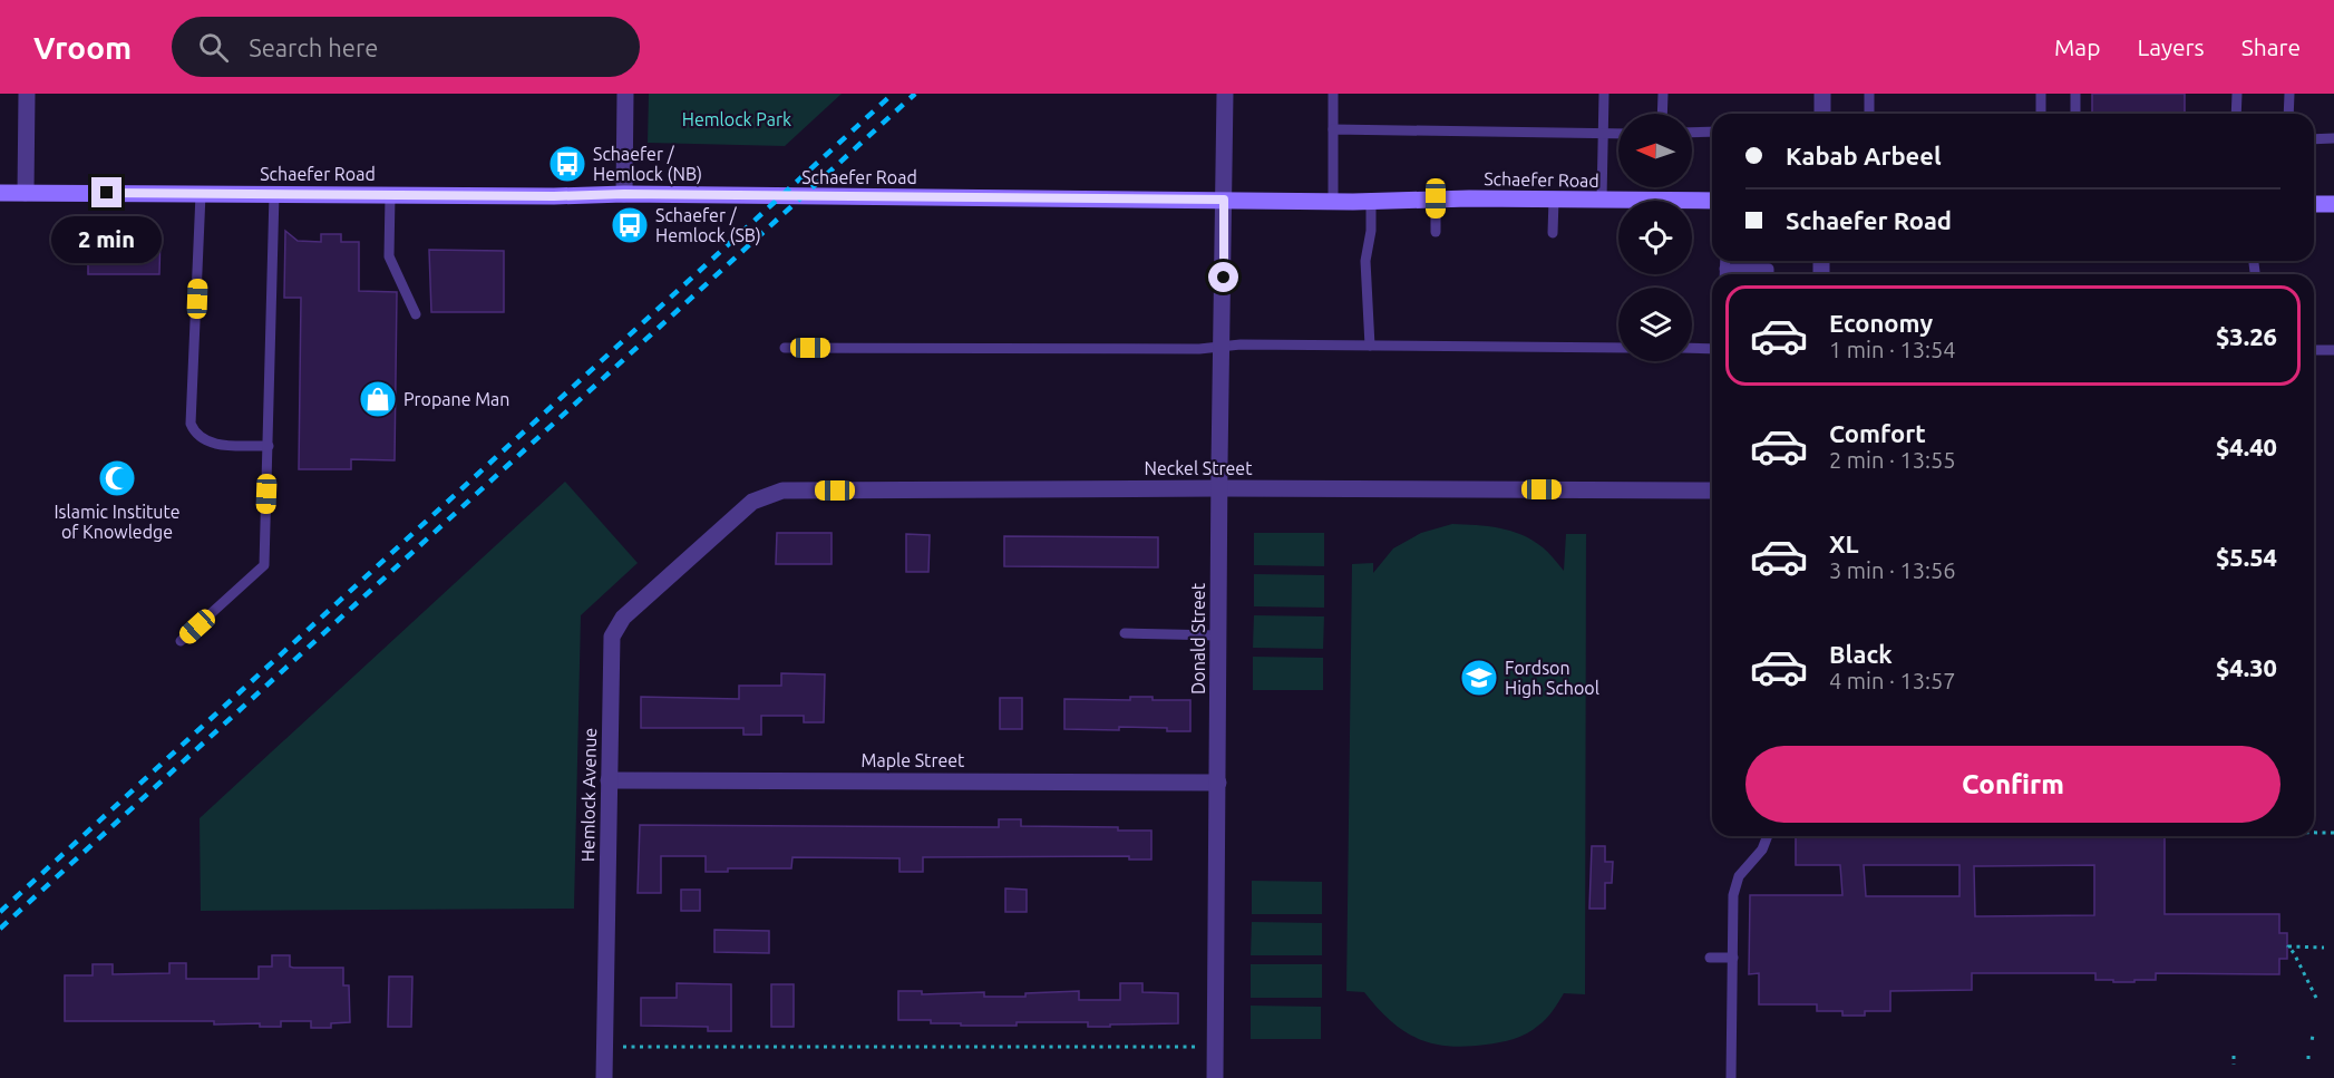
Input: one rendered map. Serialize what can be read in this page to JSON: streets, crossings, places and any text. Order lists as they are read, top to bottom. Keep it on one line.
{"streets":{"main road":["Schaefer Road"],"street":["Neckel Street","Donald Street","Maple Street","Hemlock Avenue"]},"crossings":[["Schaefer Road","Donald Street"],["Neckel Street","Donald Street"],["Neckel Street","Hemlock Avenue"],["Donald Street","Maple Street"],["Maple Street","Hemlock Avenue"]],"parks":["Hemlock Park"],"places":{"bus stop":["Schaefer / Hemlock (NB)","Schaefer / Hemlock (SB)"],"shop":["Propane Man"],"mosque":["Islamic Institute of Knowledge"],"school or university":["Fordson High School"]},"north":"left","page":{"header":"Vroom","search":"Search here","nav":["Map","Layers","Share"],"banner":["Kabab Arbeel","Schaefer Road"],"bubble":"2 min","list":[{"name":"Economy","note":"1 min · 13:54","value":"$3.26"},{"name":"Comfort","note":"2 min · 13:55","value":"$4.40"},{"name":"XL","note":"3 min · 13:56","value":"$5.54"},{"name":"Black","note":"4 min · 13:57","value":"$4.30"}],"buttons":"Confirm"}}
